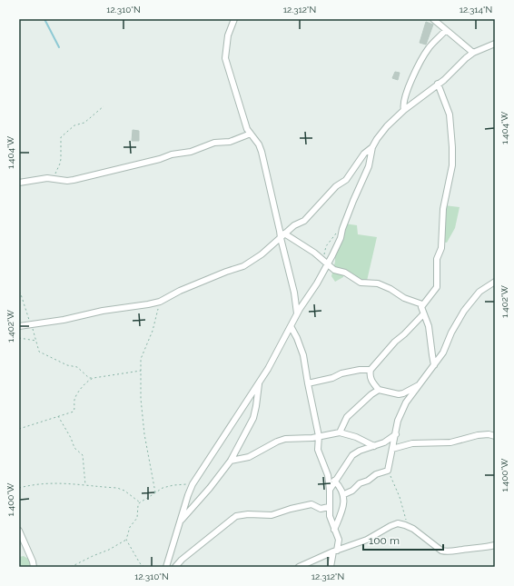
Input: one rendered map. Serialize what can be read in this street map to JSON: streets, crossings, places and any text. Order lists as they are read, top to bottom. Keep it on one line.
{"scale_bar":"100 m","coordinates":["12.310°N","12.312°N","12.314°N","1.404°W","1.402°W","1.400°W"]}
